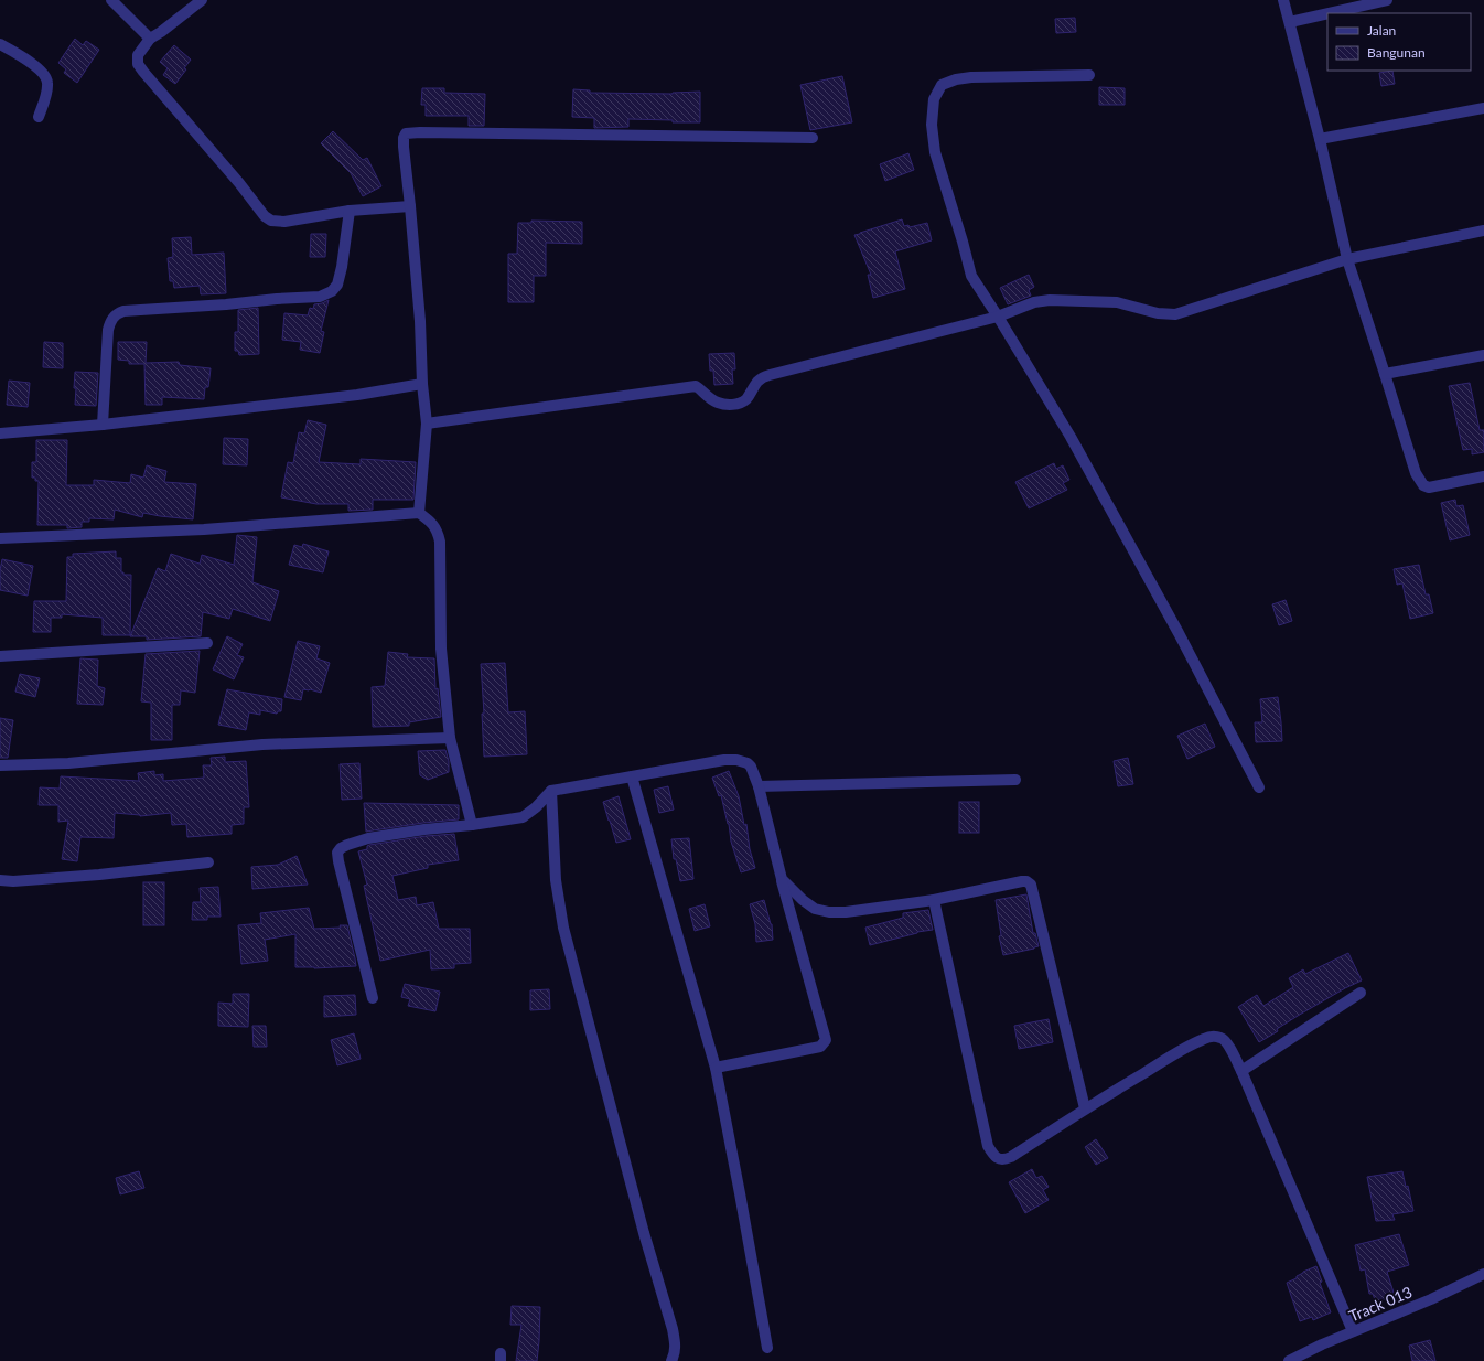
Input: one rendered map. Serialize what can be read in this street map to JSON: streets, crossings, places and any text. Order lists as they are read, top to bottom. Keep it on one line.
{"streets":{"street":["Track 013"]},"legend":["Jalan","Bangunan"]}
